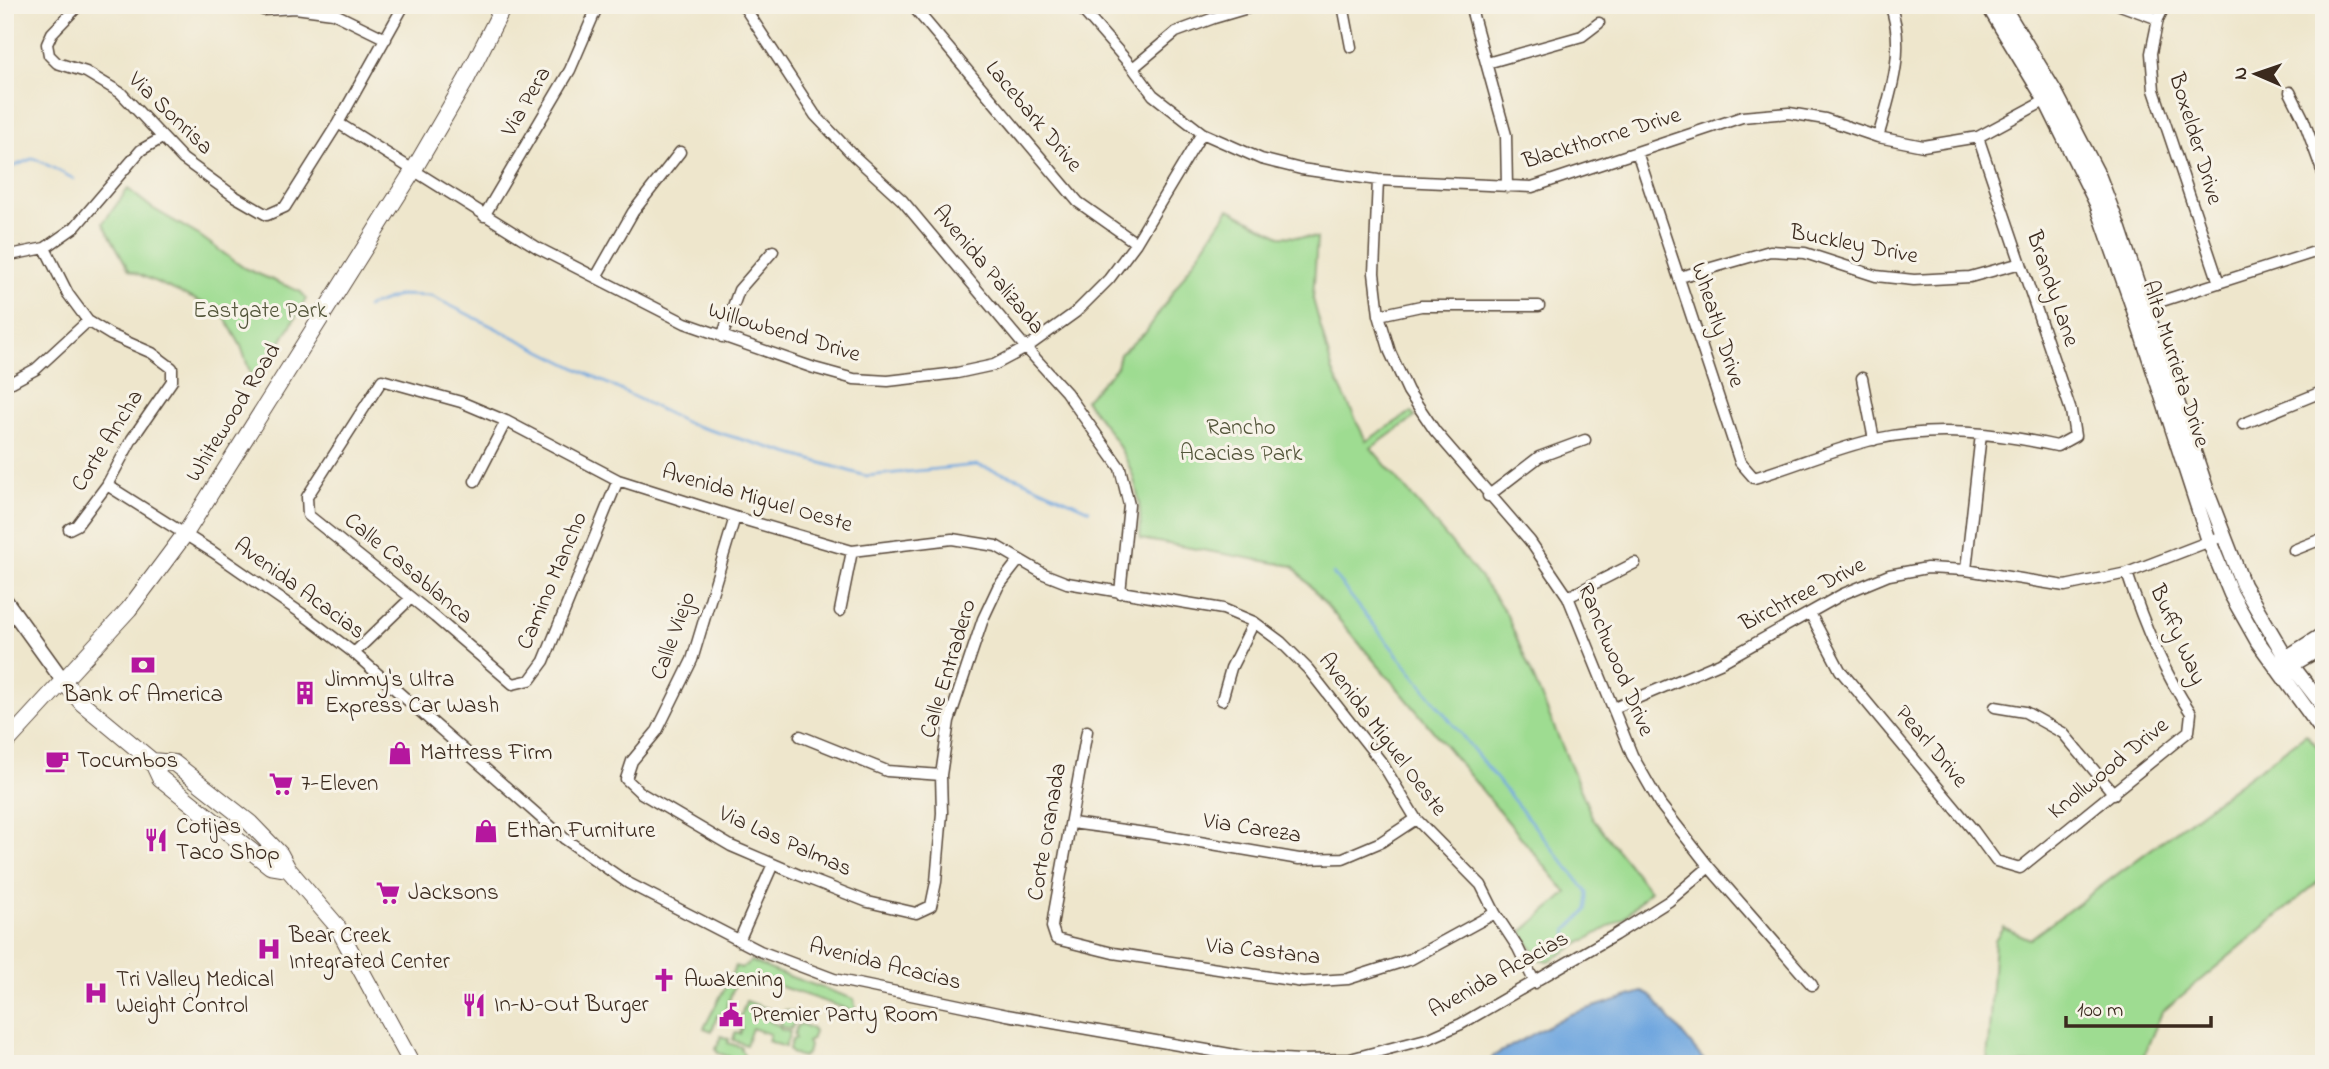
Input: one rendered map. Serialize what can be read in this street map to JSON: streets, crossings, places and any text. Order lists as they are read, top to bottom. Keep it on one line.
{"streets":{"main road":["Whitewood Road"],"street":["Via Pera","Via Sonrisa","Lacebark Drive","Blackthorne Drive","Boxelder Drive","Buckley Drive","Avenida Palizada","Brandy Lane","Wheatly Drive","Willowbend Drive","Alta Murrieta Drive","Corte Ancha","Avenida Miguel Oeste","Calle Casablanca","Camino Mancho","Avenida Acacias","Birchtree Drive","Buffy Way","Calle Viejo","Ranchwood Drive","Calle Entradero","Pearl Drive","Knollwood Drive","Via Careza","Corte Oranada","Via Las Palmas","Via Castana"]},"crossings":[["Via Pera","Willowbend Drive"],["Via Sonrisa","Willowbend Drive"],["Lacebark Drive","Willowbend Drive"],["Blackthorne Drive","Brandy Lane"],["Blackthorne Drive","Wheatly Drive"],["Blackthorne Drive","Willowbend Drive"],["Blackthorne Drive","Alta Murrieta Drive"],["Blackthorne Drive","Ranchwood Drive"],["Buckley Drive","Brandy Lane"],["Buckley Drive","Wheatly Drive"],["Avenida Palizada","Willowbend Drive"],["Avenida Palizada","Avenida Miguel Oeste"],["Willowbend Drive","Whitewood Road"],["Alta Murrieta Drive","Birchtree Drive"],["Whitewood Road","Avenida Acacias"],["Corte Ancha","Avenida Acacias"],["Avenida Miguel Oeste","Calle Casablanca"],["Avenida Miguel Oeste","Camino Mancho"],["Avenida Miguel Oeste","Avenida Acacias"],["Avenida Miguel Oeste","Calle Viejo"],["Avenida Miguel Oeste","Calle Entradero"],["Avenida Miguel Oeste","Via Careza"],["Avenida Miguel Oeste","Via Castana"],["Calle Casablanca","Camino Mancho"],["Avenida Acacias","Ranchwood Drive"],["Birchtree Drive","Buffy Way"],["Birchtree Drive","Ranchwood Drive"],["Birchtree Drive","Pearl Drive"],["Buffy Way","Knollwood Drive"],["Calle Viejo","Via Las Palmas"],["Calle Entradero","Via Las Palmas"],["Pearl Drive","Knollwood Drive"],["Via Careza","Corte Oranada"],["Corte Oranada","Via Castana"]],"parks":["Eastgate Park","Rancho Acacias Park"],"places":{"bank":["Bank of America"],"building":["Jimmy's Ultra Express Car Wash"],"shop":["Mattress Firm","Ethan Furniture"],"cafe":["Tocumbos"],"supermarket":["7-Eleven","Jacksons"],"restaurant":["Cotijas Taco Shop","In-N-Out Burger"],"hospital":["Bear Creek Integrated Center","Tri Valley Medical Weight Control"],"church":["Awakening"],"public building":["Premier Party Room"]},"scale_bar":"100 m","north":"left"}
